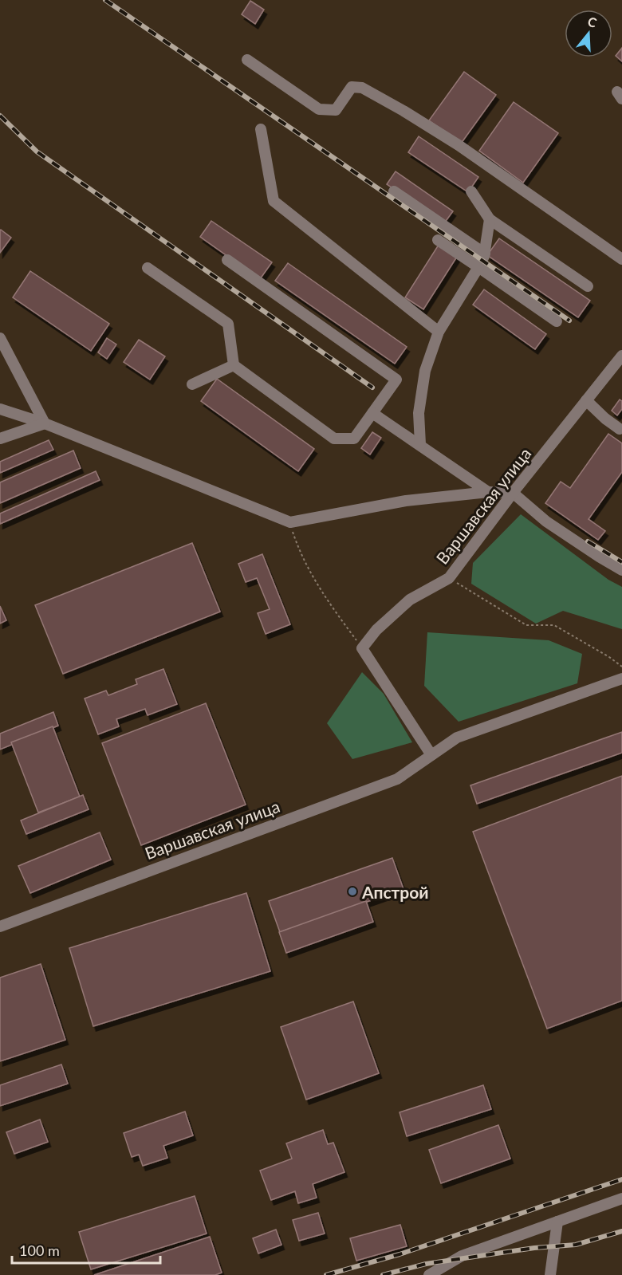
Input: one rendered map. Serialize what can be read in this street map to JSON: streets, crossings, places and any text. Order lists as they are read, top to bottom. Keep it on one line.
{"streets":{"street":["Варшавская улица"]},"places":["Апстрой"],"scale_bar":"100 m","north":"top"}
